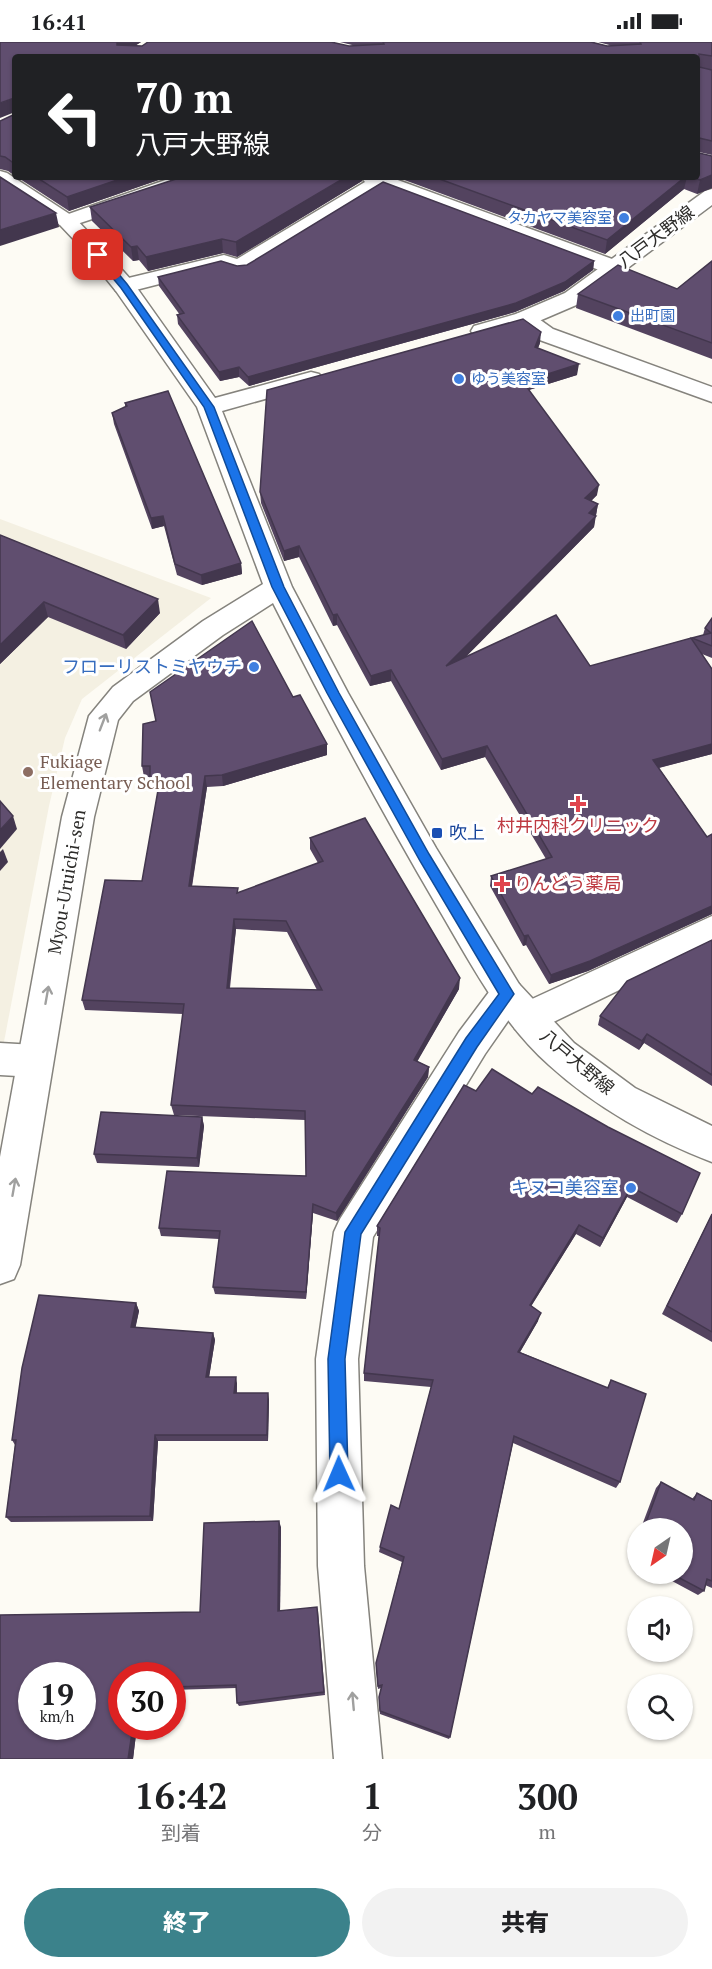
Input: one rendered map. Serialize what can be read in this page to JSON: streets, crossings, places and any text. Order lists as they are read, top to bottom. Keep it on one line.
{"streets":{"main road":["八戸大野線","Myou-Uruichi-sen"]},"crossings":[["八戸大野線","Myou-Uruichi-sen"]],"one_way":["Myou-Uruichi-sen"],"places":{"other":["タカヤマ美容室","出町園","ゆう美容室","フローリストミヤウチ","Fukiage Elementary School","キヌコ美容室"],"health":["村井内科クリニック","りんどう薬局"],"transit":["吹上"]},"north":"bottom left","page":{"status":"16:41","turn":["70 m","八戸大野線"],"speed":"19 km/h","limit":"30","eta":["16:42","到着","1","分","300","m"],"buttons":["終了","共有"]}}
